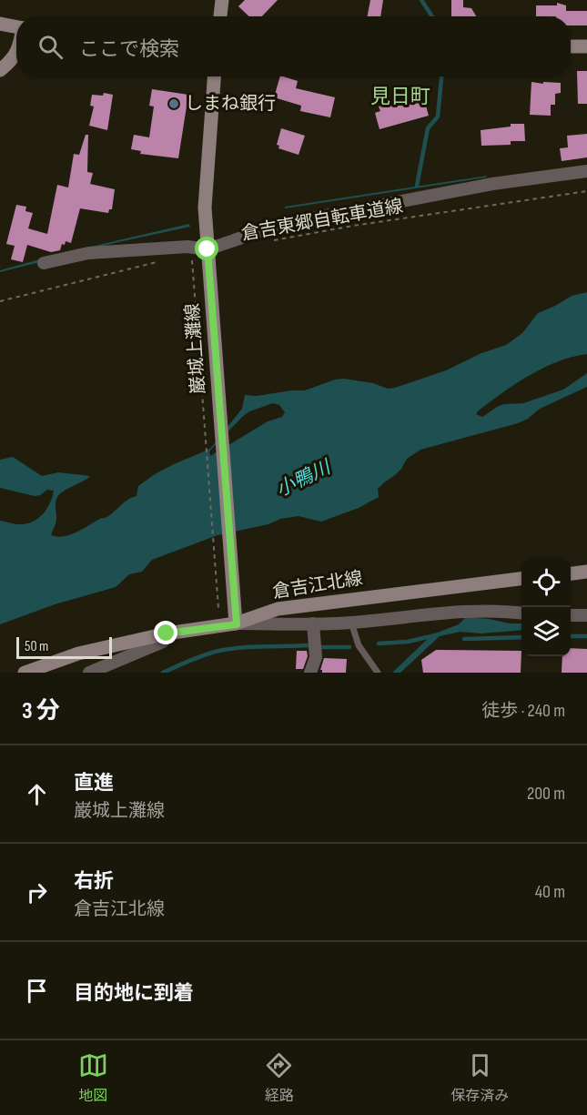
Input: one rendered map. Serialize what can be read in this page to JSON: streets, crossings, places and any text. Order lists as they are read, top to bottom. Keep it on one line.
{"streets":{"main road":["巌城上灘線","倉吉江北線"],"path":["倉吉東郷自転車道線"]},"crossings":[["巌城上灘線","倉吉江北線"]],"districts":["見日町"],"water":["小鴨川"],"places":["しまね銀行"],"scale_bar":"50 m","page":{"search":"ここで検索","scale":"50 m","heading":["3 分","徒歩 · 240 m"],"list":[["直進","巌城上灘線","200 m"],["右折","倉吉江北線","40 m"],"目的地に到着"],"nav":["地図","経路","保存済み"]}}
